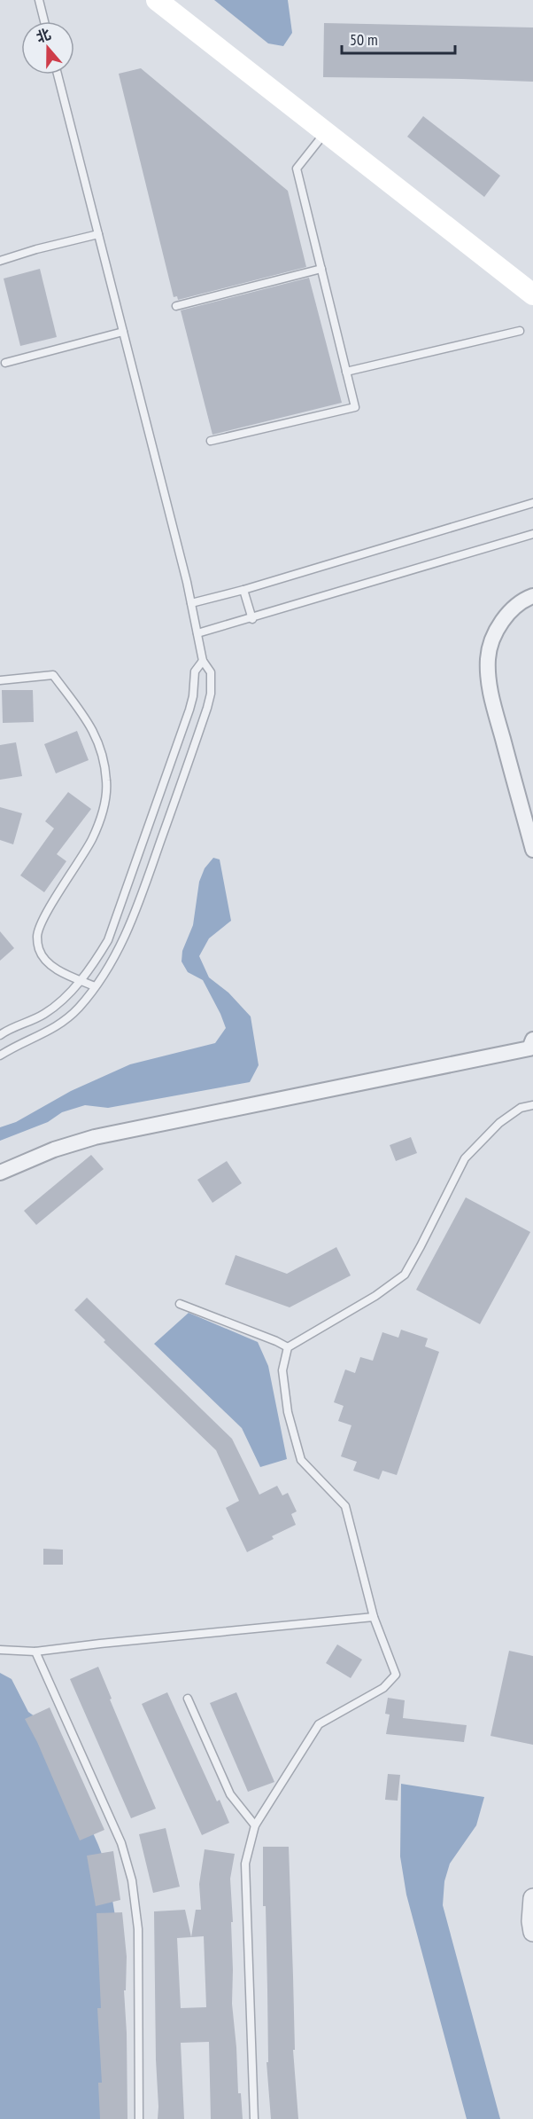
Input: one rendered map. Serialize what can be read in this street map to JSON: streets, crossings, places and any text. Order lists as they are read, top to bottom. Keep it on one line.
{"scale_bar":"50 m","north":"top"}
